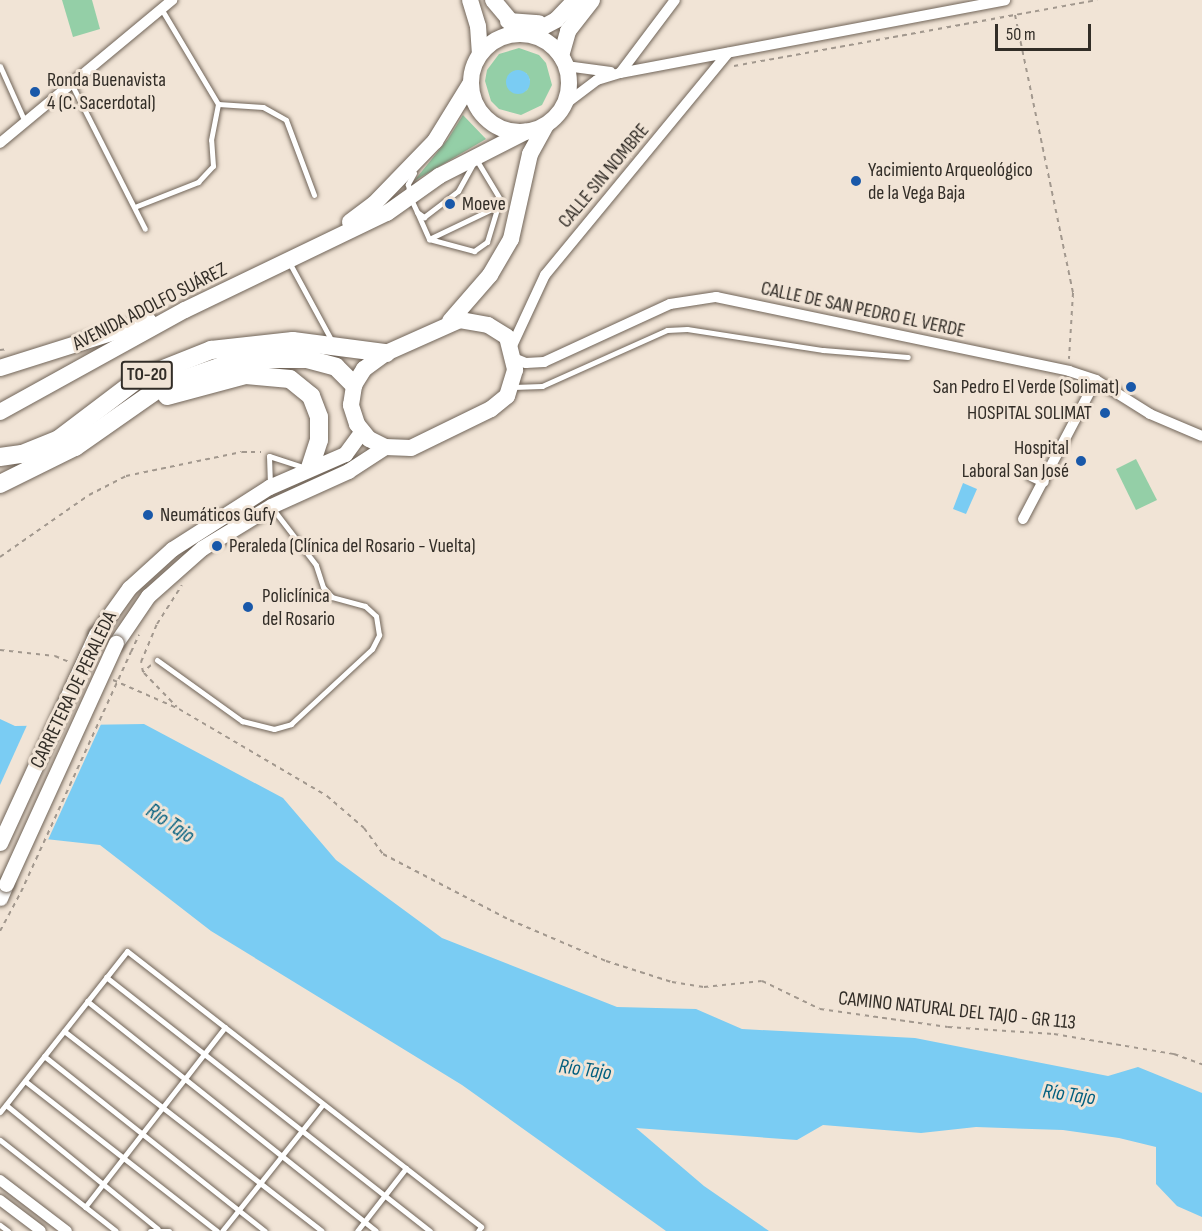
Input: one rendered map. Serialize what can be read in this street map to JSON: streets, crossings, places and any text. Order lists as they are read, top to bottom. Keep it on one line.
{"streets":{"highway":["TO-20"],"main road":["AVENIDA ADOLFO SUÁREZ","CARRETERA DE PERALEDA"],"street":["CALLE SIN NOMBRE","CALLE DE SAN PEDRO EL VERDE"],"path":["CAMINO NATURAL DEL TAJO - GR 113"]},"crossings":[["CALLE SIN NOMBRE","CALLE DE SAN PEDRO EL VERDE"],["CALLE SIN NOMBRE","TO-20"],["CALLE SIN NOMBRE","CARRETERA DE PERALEDA"],["CALLE DE SAN PEDRO EL VERDE","TO-20"],["CALLE DE SAN PEDRO EL VERDE","CARRETERA DE PERALEDA"],["TO-20","CARRETERA DE PERALEDA"]],"water":["Río Tajo"],"places":["Ronda Buenavista 4 (C. Sacerdotal)","Yacimiento Arqueológico de la Vega Baja","Moeve","San Pedro El Verde (Solimat)","HOSPITAL SOLIMAT","Hospital Laboral San José","Neumáticos Gufy","Peraleda (Clínica del Rosario - Vuelta)","Policlínica del Rosario"],"scale_bar":"50 m"}
